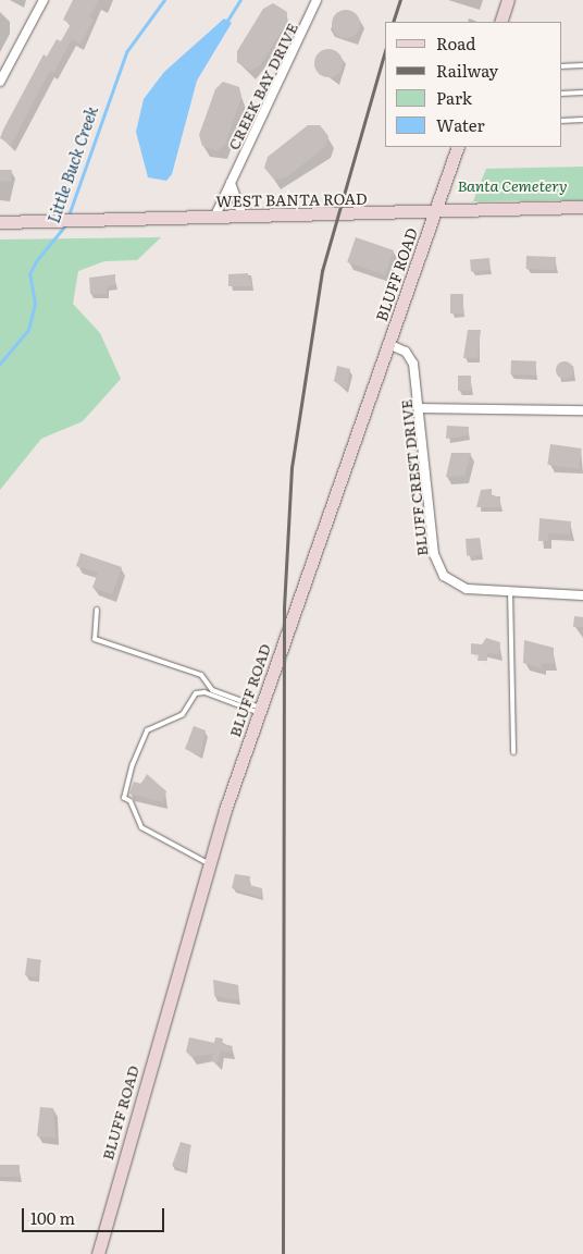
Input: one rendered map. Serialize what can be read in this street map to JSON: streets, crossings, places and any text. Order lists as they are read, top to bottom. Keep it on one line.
{"streets":{"main road":["WEST BANTA ROAD","BLUFF ROAD"],"street":["CREEK BAY DRIVE","BLUFF CREST DRIVE"]},"crossings":[["CREEK BAY DRIVE","WEST BANTA ROAD"],["WEST BANTA ROAD","BLUFF ROAD"],["BLUFF ROAD","BLUFF CREST DRIVE"]],"water":["Little Buck Creek"],"parks":["Banta Cemetery"],"legend":["Road","Railway","Park","Water"],"scale_bar":"100 m"}
